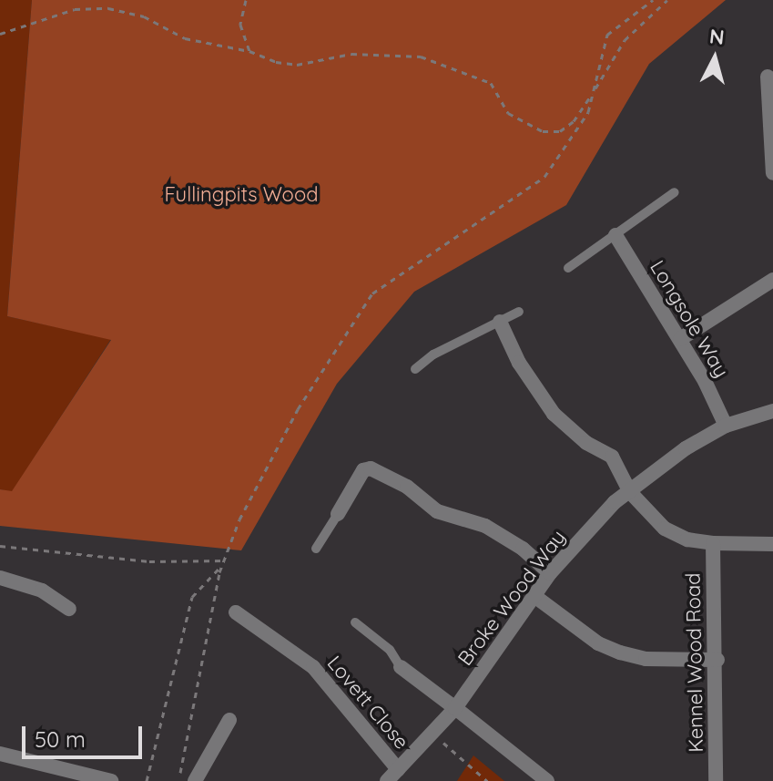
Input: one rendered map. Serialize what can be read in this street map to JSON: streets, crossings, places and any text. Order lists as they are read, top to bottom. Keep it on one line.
{"streets":{"street":["Longsole Way","Broke Wood Way","Kennel Wood Road","Lovett Close"]},"crossings":[["Longsole Way","Broke Wood Way"],["Broke Wood Way","Lovett Close"]],"parks":["Fullingpits Wood"],"scale_bar":"50 m","north":"top"}
